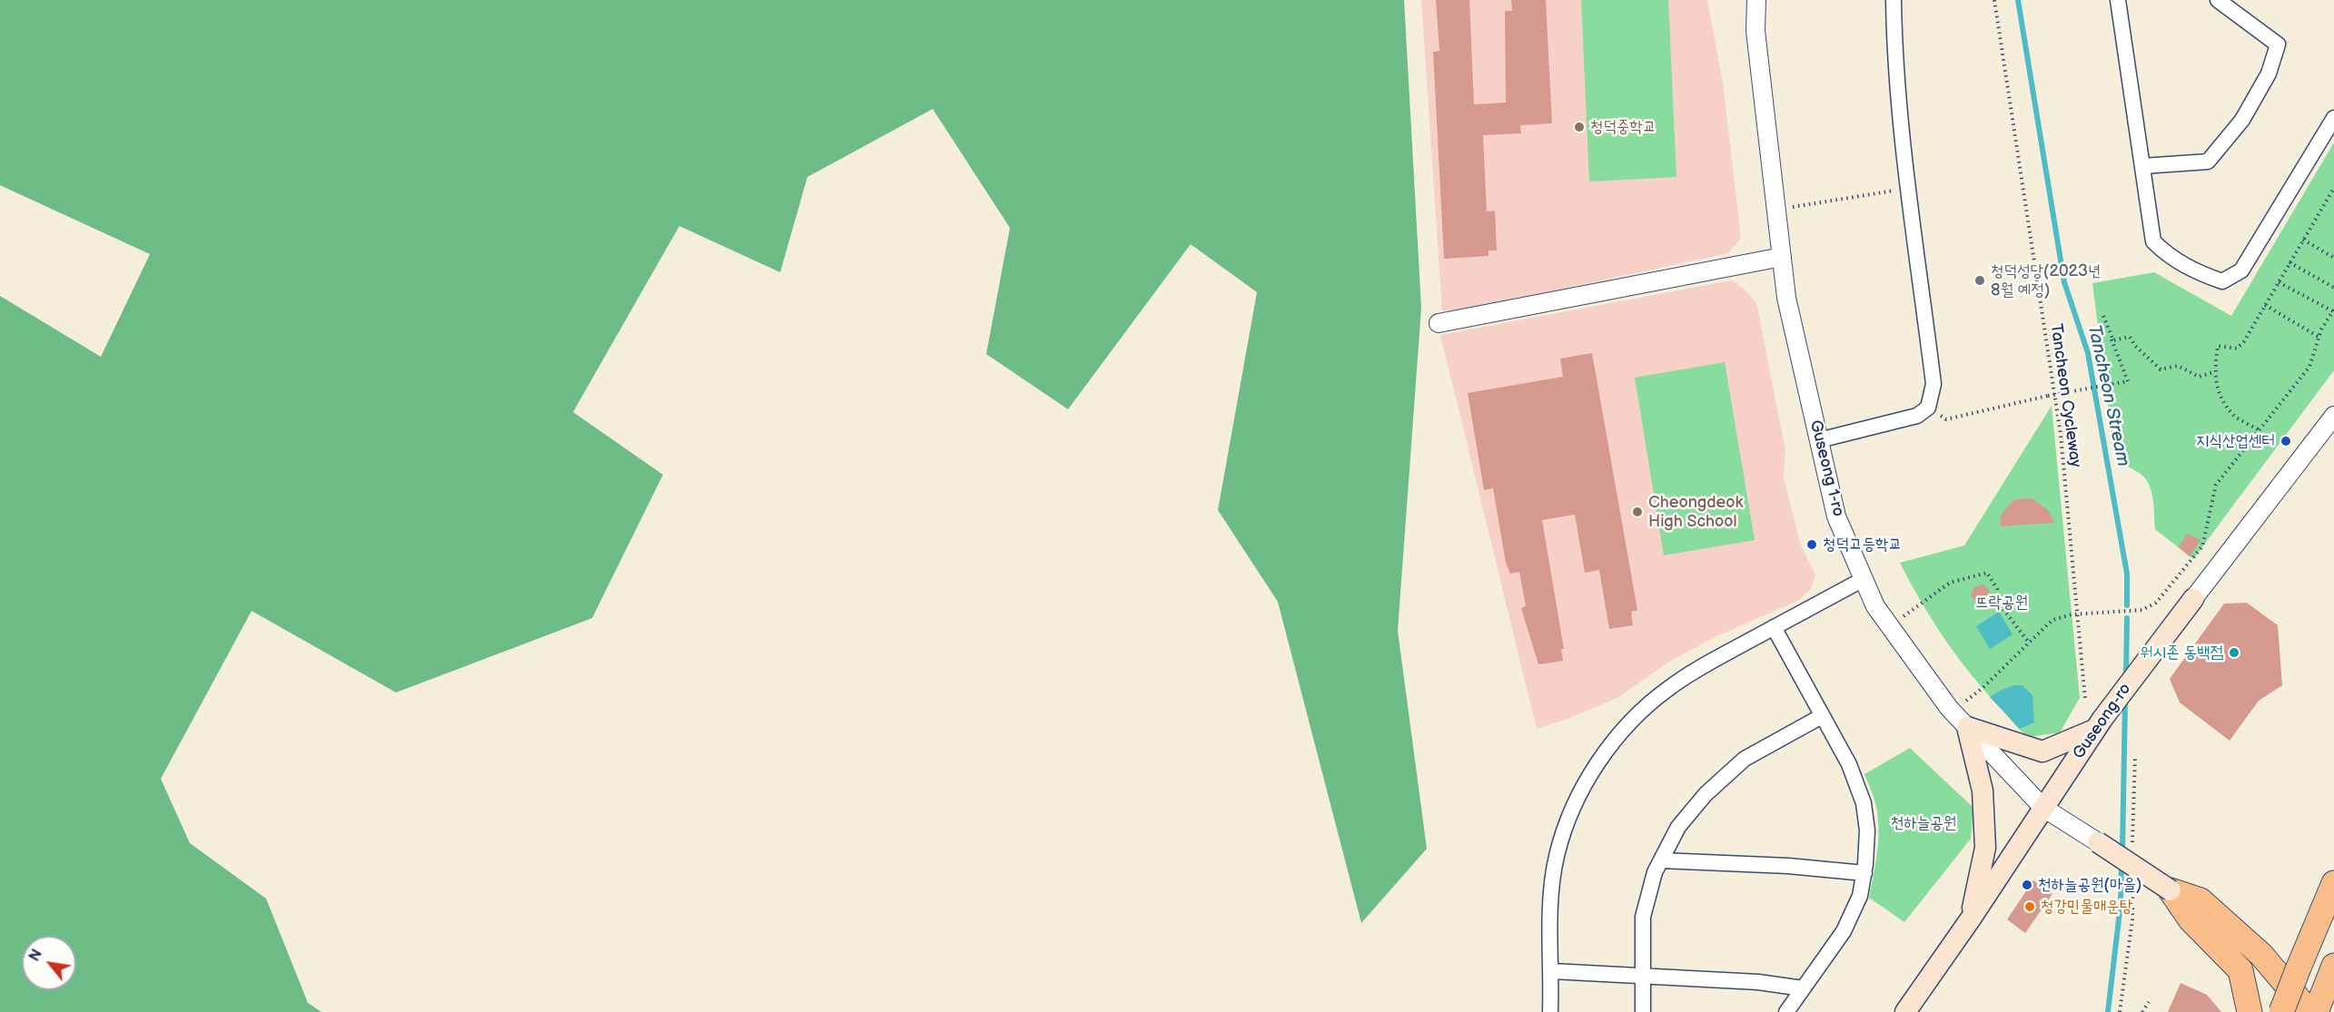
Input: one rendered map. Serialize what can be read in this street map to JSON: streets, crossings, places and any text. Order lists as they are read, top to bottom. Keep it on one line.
{"streets":{"main road":["Guseong-ro"],"street":["Guseong 1-ro"],"path":["Tancheon Cycleway"]},"crossings":[["Guseong 1-ro","Guseong-ro"]],"water":["Tancheon Stream"],"parks":["뜨락공원","천하늘공원"],"places":["청덕중학교","청덕성당(2023년 8월 예정)","지식산업센터","Cheongdeok High School","청덕고등학교","워시존 동백점","천하늘공원(마을)","청강민물매운탕"],"north":"top left"}
